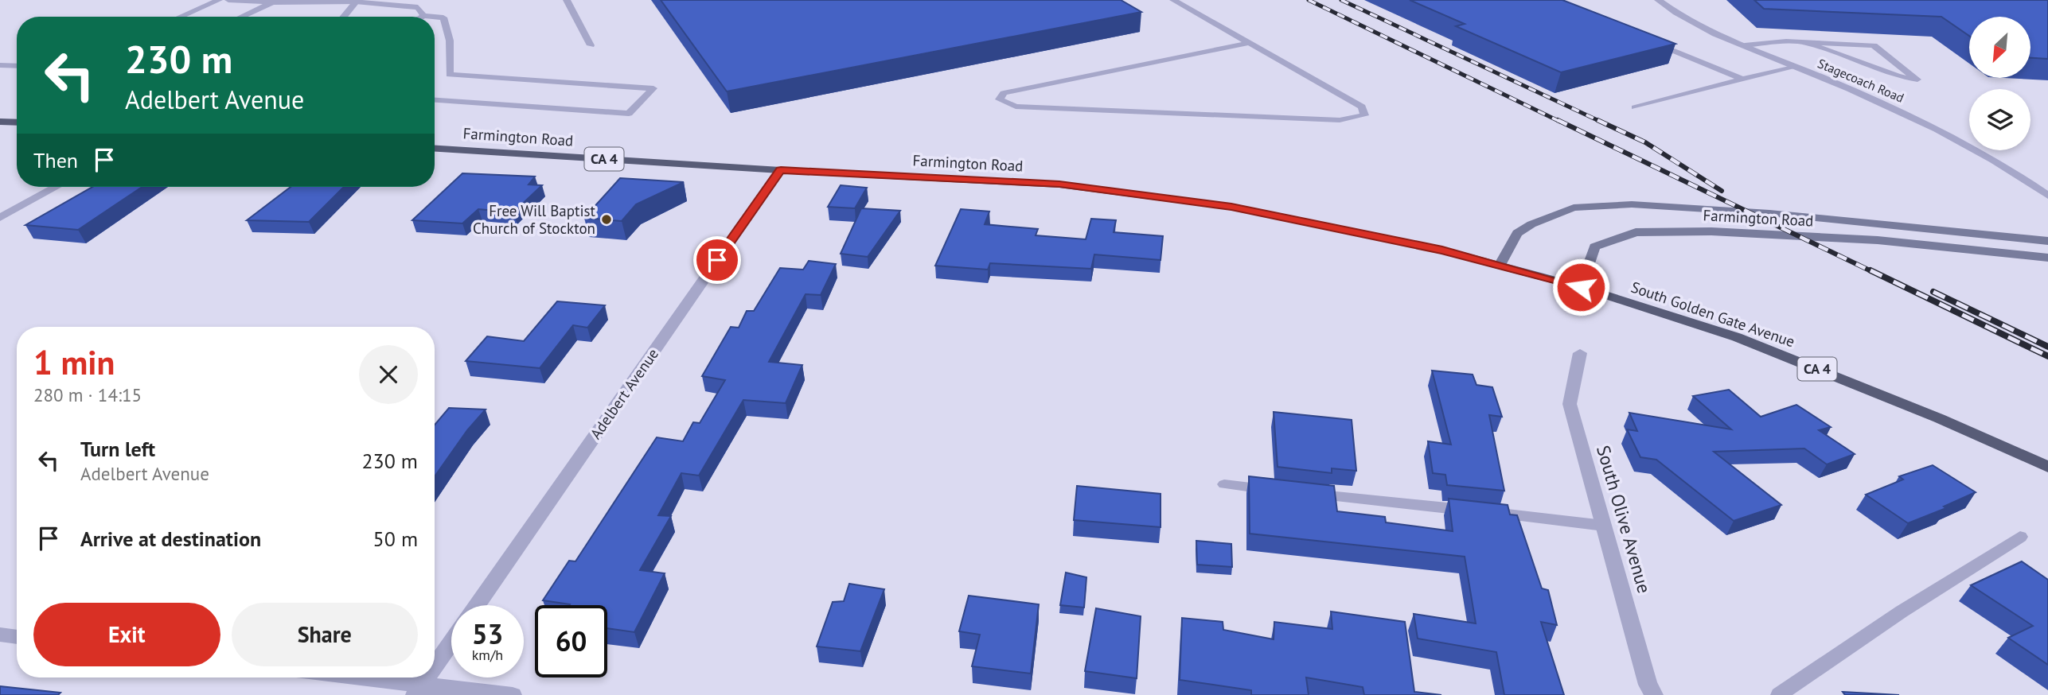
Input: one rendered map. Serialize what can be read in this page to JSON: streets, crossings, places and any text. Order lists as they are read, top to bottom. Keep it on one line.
{"streets":{"main road":["Farmington Road","CA 4","South Golden Gate Avenue"],"street":["Stagecoach Road","Adelbert Avenue","South Olive Avenue"]},"crossings":[["Farmington Road","South Golden Gate Avenue"],["Farmington Road","Adelbert Avenue"]],"places":["Free Will Baptist Church of Stockton"],"north":"bottom left","page":{"turn":["230 m","Adelbert Avenue"],"then":"Then","heading":["1 min","280 m · 14:15"],"list":[{"name":"Turn left","note":"Adelbert Avenue","value":"230 m"},{"name":"Arrive at destination","value":"50 m"}],"buttons":["Exit","Share"],"speed":"53 km/h","limit":"60"}}
